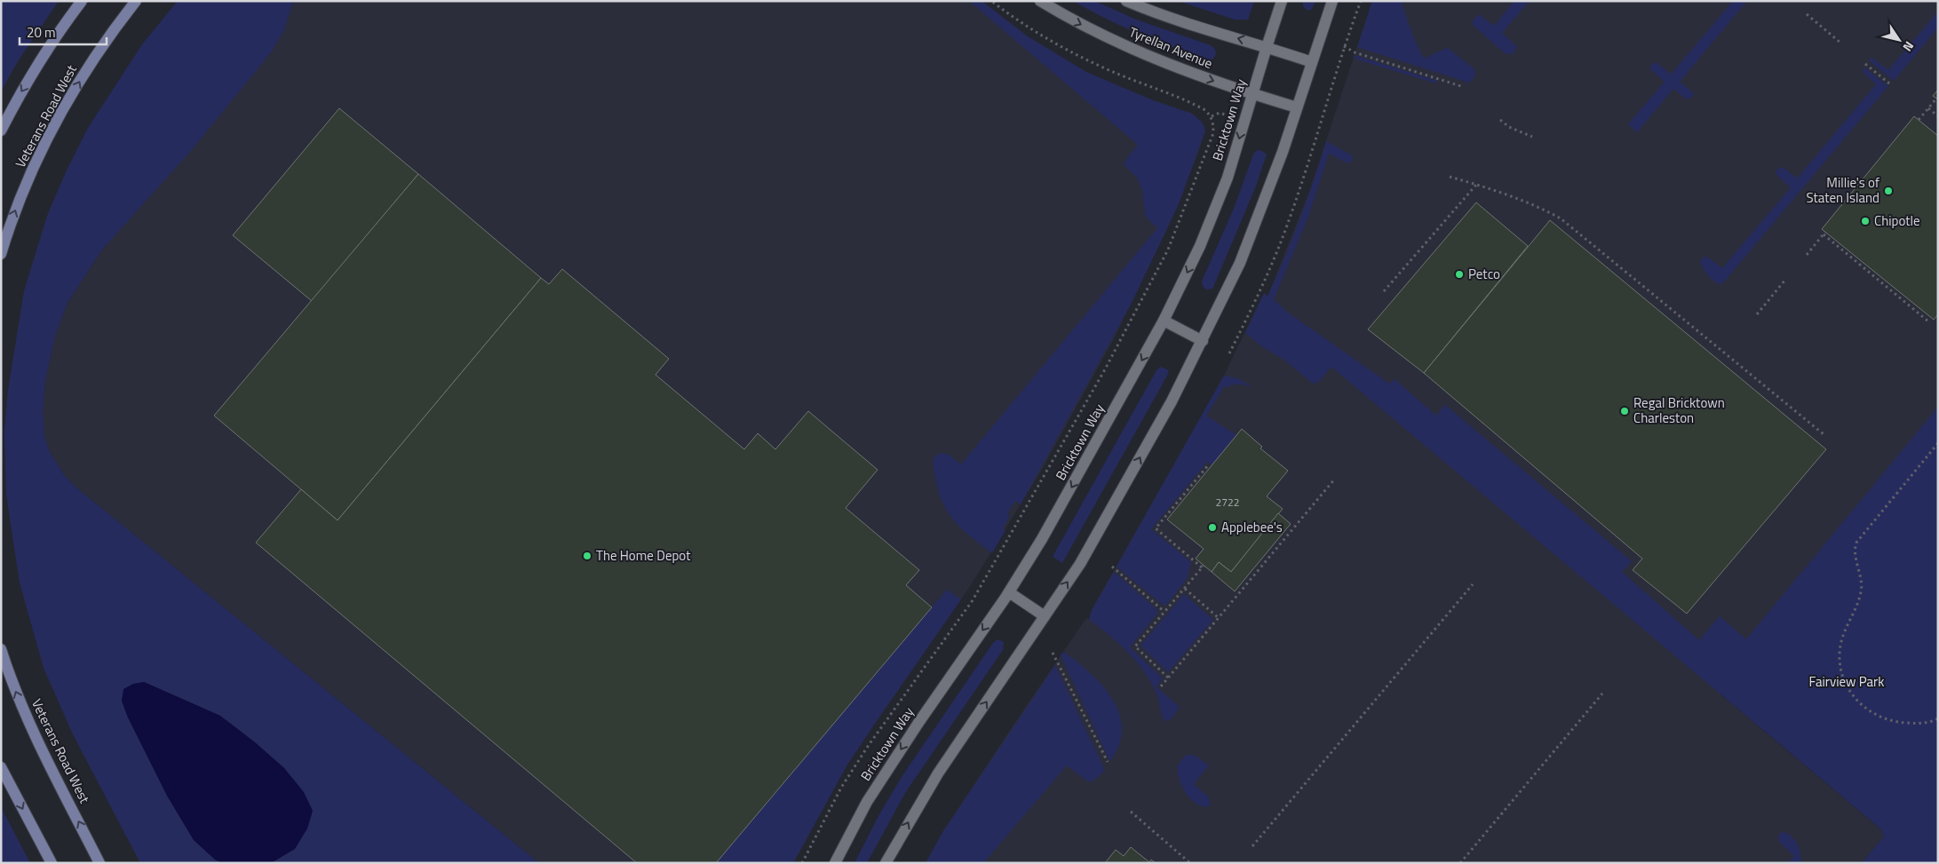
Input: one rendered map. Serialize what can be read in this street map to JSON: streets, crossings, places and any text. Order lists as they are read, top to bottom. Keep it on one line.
{"streets":{"street":["Veterans Road West"],"lane":["Tyrellan Avenue","Bricktown Way"]},"crossings":[["Tyrellan Avenue","Bricktown Way"]],"one_way":["Veterans Road West"],"parks":["Fairview Park"],"places":["Millie's of Staten Island","Chipotle","Petco","Regal Bricktown Charleston","Applebee's","The Home Depot"],"house_numbers":["2722"],"scale_bar":"20 m","north":"bottom right"}
